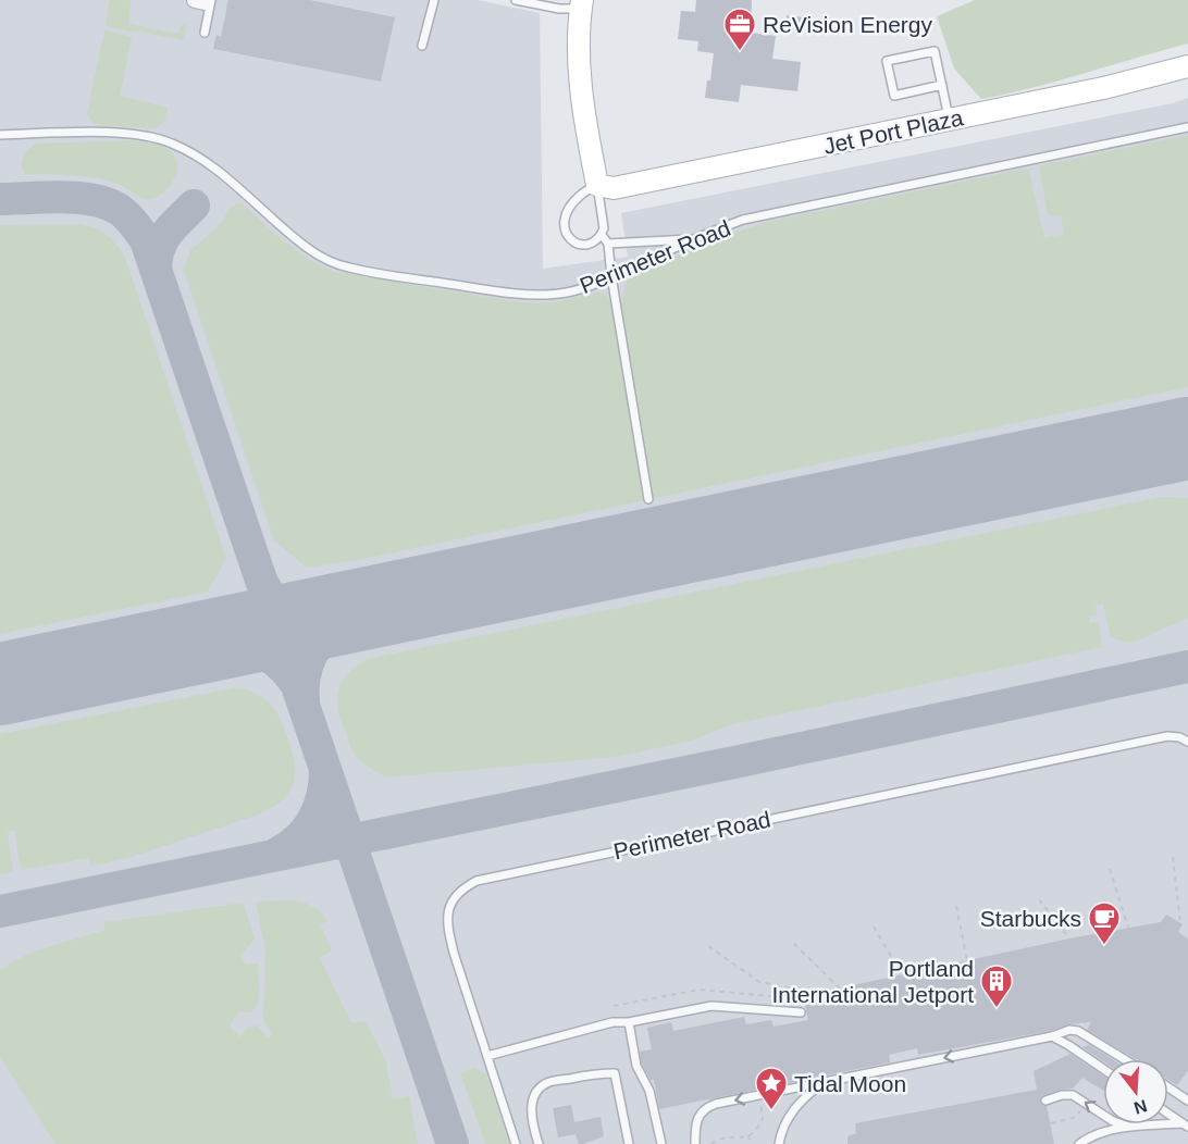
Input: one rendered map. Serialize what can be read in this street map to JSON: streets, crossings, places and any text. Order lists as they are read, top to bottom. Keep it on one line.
{"streets":{"street":["Jet Port Plaza"],"lane":["Perimeter Road"]},"places":{"office":["ReVision Energy"],"cafe":["Starbucks"],"building":["Portland International Jetport"],"place":["Tidal Moon"]},"north":"bottom"}
